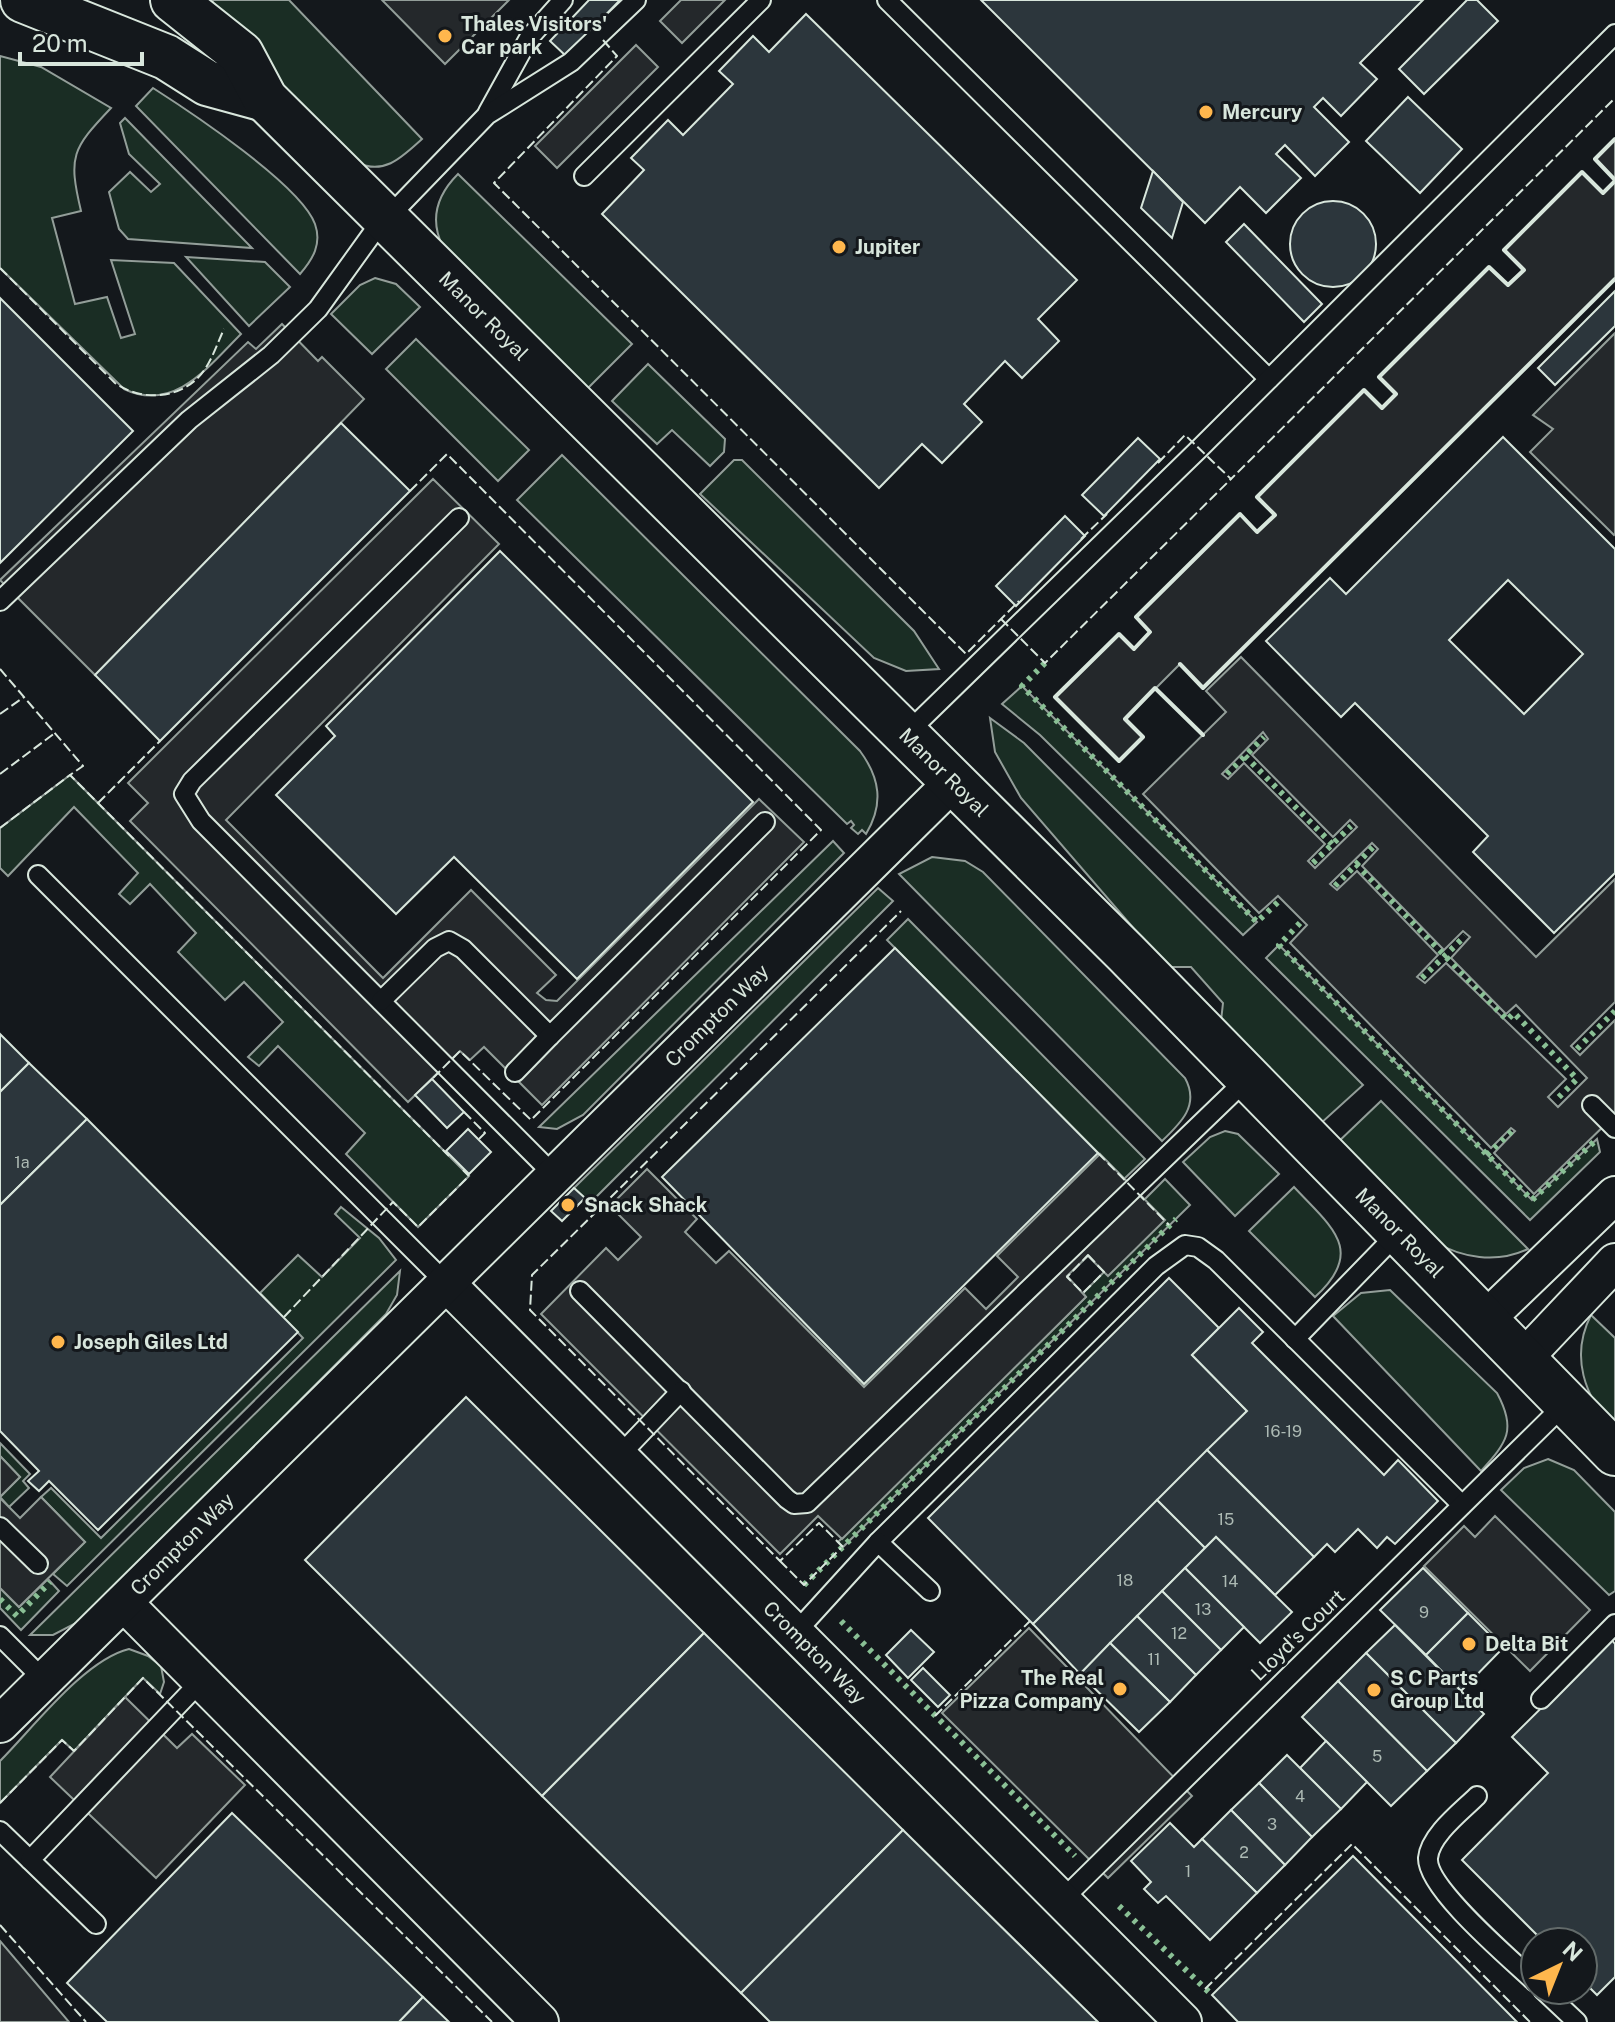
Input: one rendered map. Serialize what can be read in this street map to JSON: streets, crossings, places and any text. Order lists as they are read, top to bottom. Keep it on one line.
{"streets":{"street":["Manor Royal","Crompton Way"],"lane":["Lloyd's Court"]},"crossings":[["Manor Royal","Crompton Way"],["Manor Royal","Lloyd's Court"],["Crompton Way","Lloyd's Court"]],"places":["Thales Visitors' Car park","Mercury","Jupiter","Snack Shack","Joseph Giles Ltd","Delta Bit","The Real Pizza Company","S C Parts Group Ltd"],"house_numbers":["1a","16-19","15","18","14","13","9","12","11","5","4","3","2","1"],"scale_bar":"20 m","north":"top right"}
